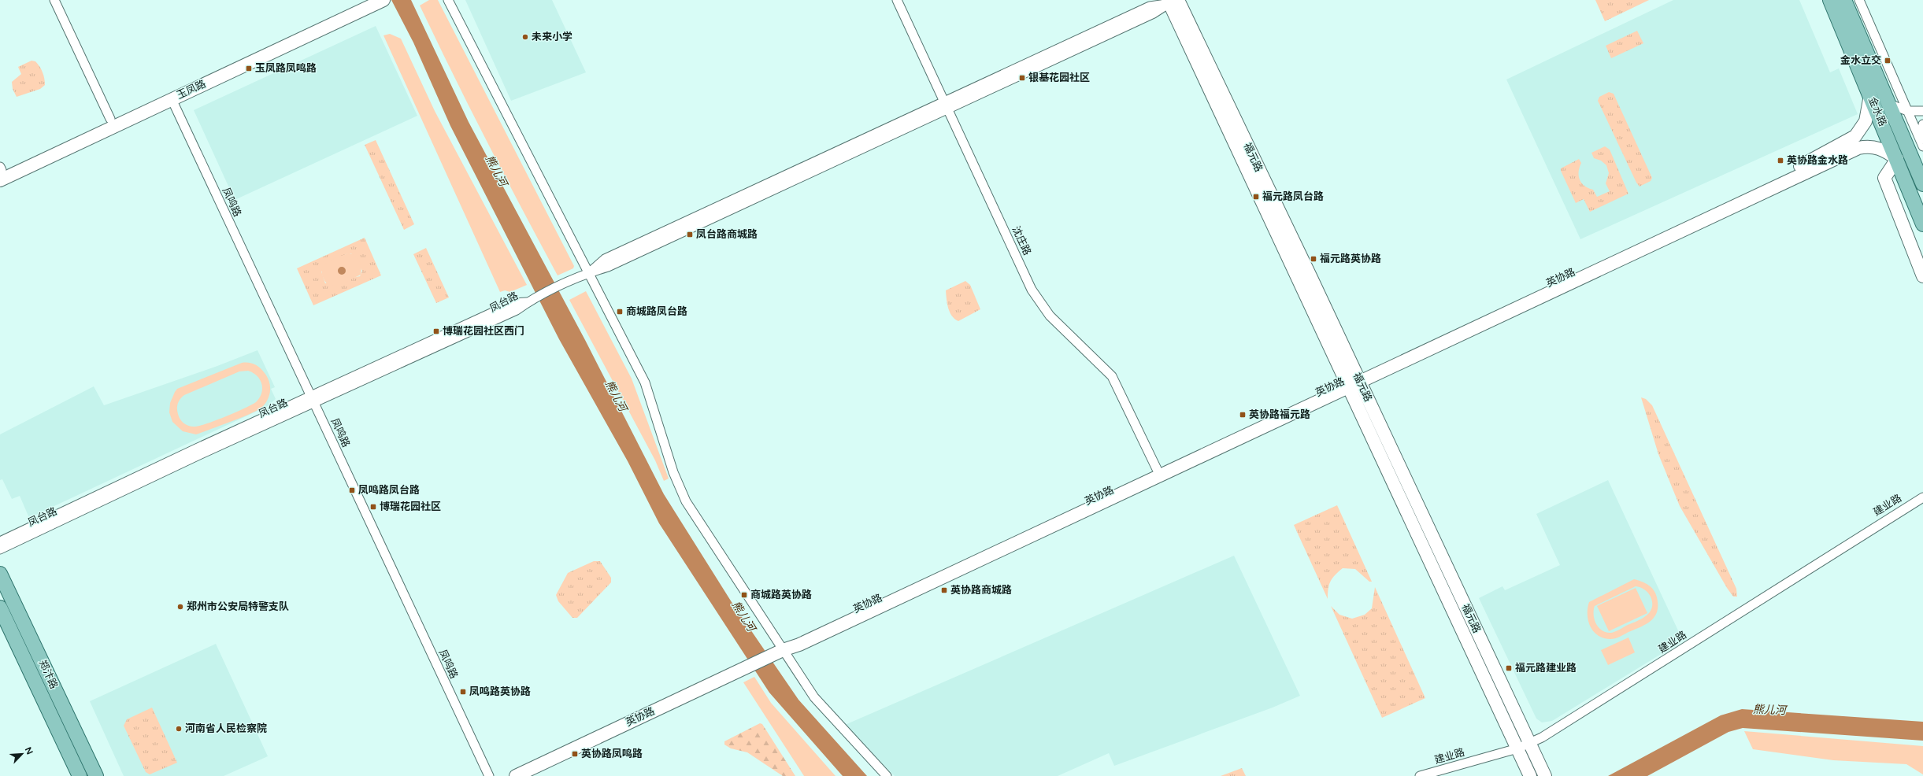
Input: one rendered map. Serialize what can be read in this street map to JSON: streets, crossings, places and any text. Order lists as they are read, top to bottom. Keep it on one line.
{"streets":{"main road":["金水路","郑汴路"],"street":["玉凤路","福元路","凤鸣路","沈庄路","英协路","凤台路","建业路"]},"crossings":[["玉凤路","凤鸣路"],["金水路","英协路"],["福元路","英协路"],["福元路","建业路"],["凤鸣路","凤台路"],["沈庄路","英协路"]],"water":["熊儿河"],"places":{"other":["未来小学","郑州市公安局特警支队","河南省人民检察院"],"transit":["金水立交","玉凤路凤鸣路","银基花园社区","英协路金水路","福元路凤台路","凤台路商城路","福元路英协路","商城路凤台路","博瑞花园社区西门","英协路福元路","凤鸣路凤台路","博瑞花园社区","英协路商城路","商城路英协路","福元路建业路","凤鸣路英协路","英协路凤鸣路"]},"north":"top right"}
